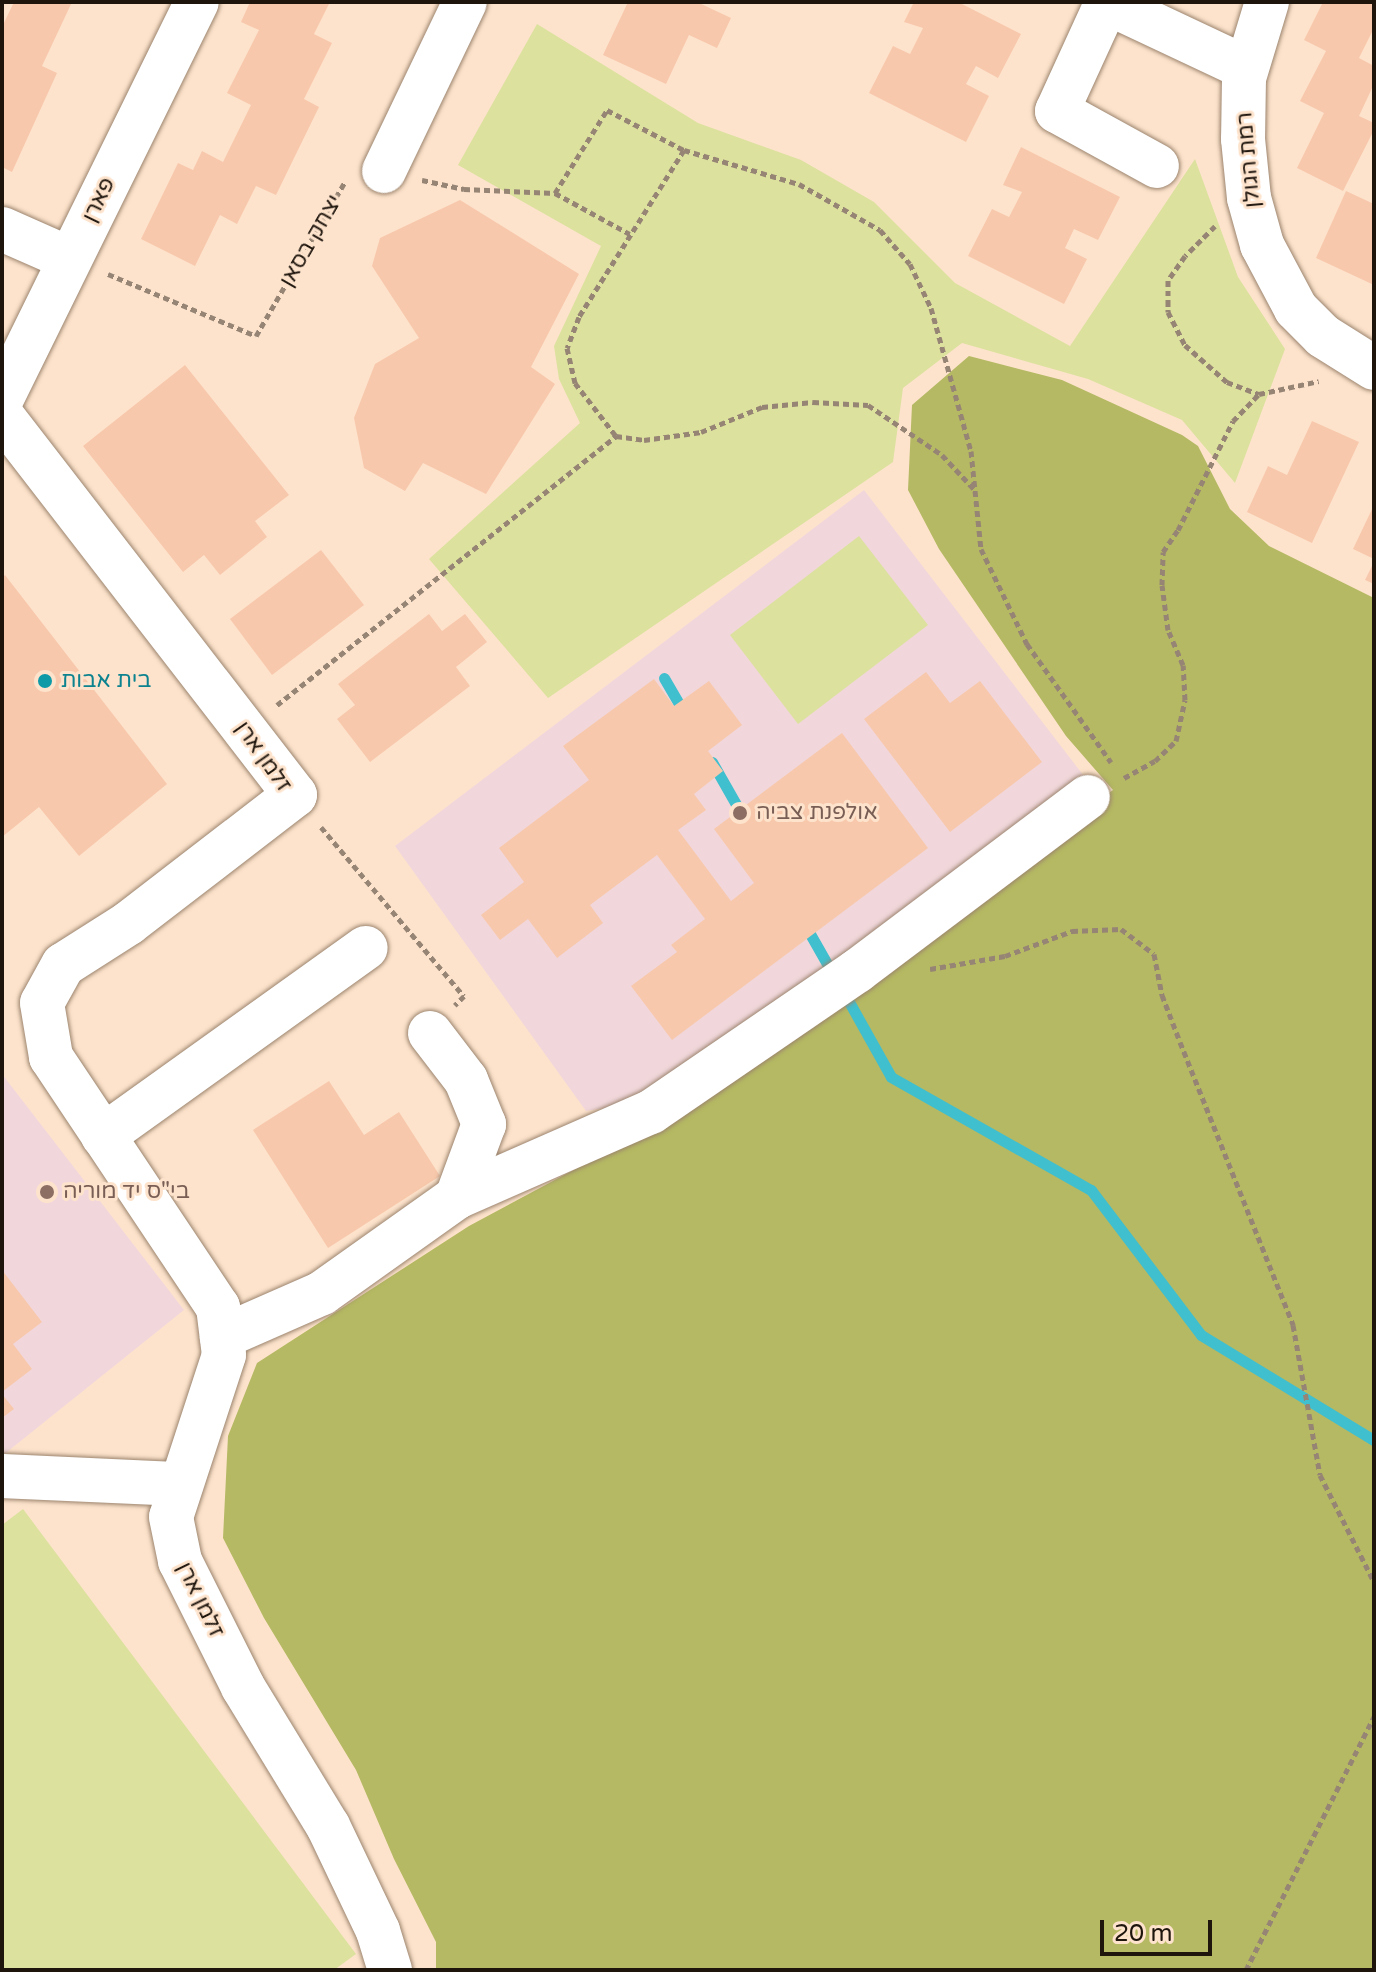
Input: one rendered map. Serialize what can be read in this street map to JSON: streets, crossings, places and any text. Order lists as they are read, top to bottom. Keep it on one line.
{"streets":{"street":["רמת הגולן","פארן","זלמן ארן"],"path":["יצחק בסאן"]},"crossings":[["פארן","יצחק בסאן"]],"places":["בית אבות","אולפנת צביה","בי\"ס יד מוריה"],"scale_bar":"20 m"}
